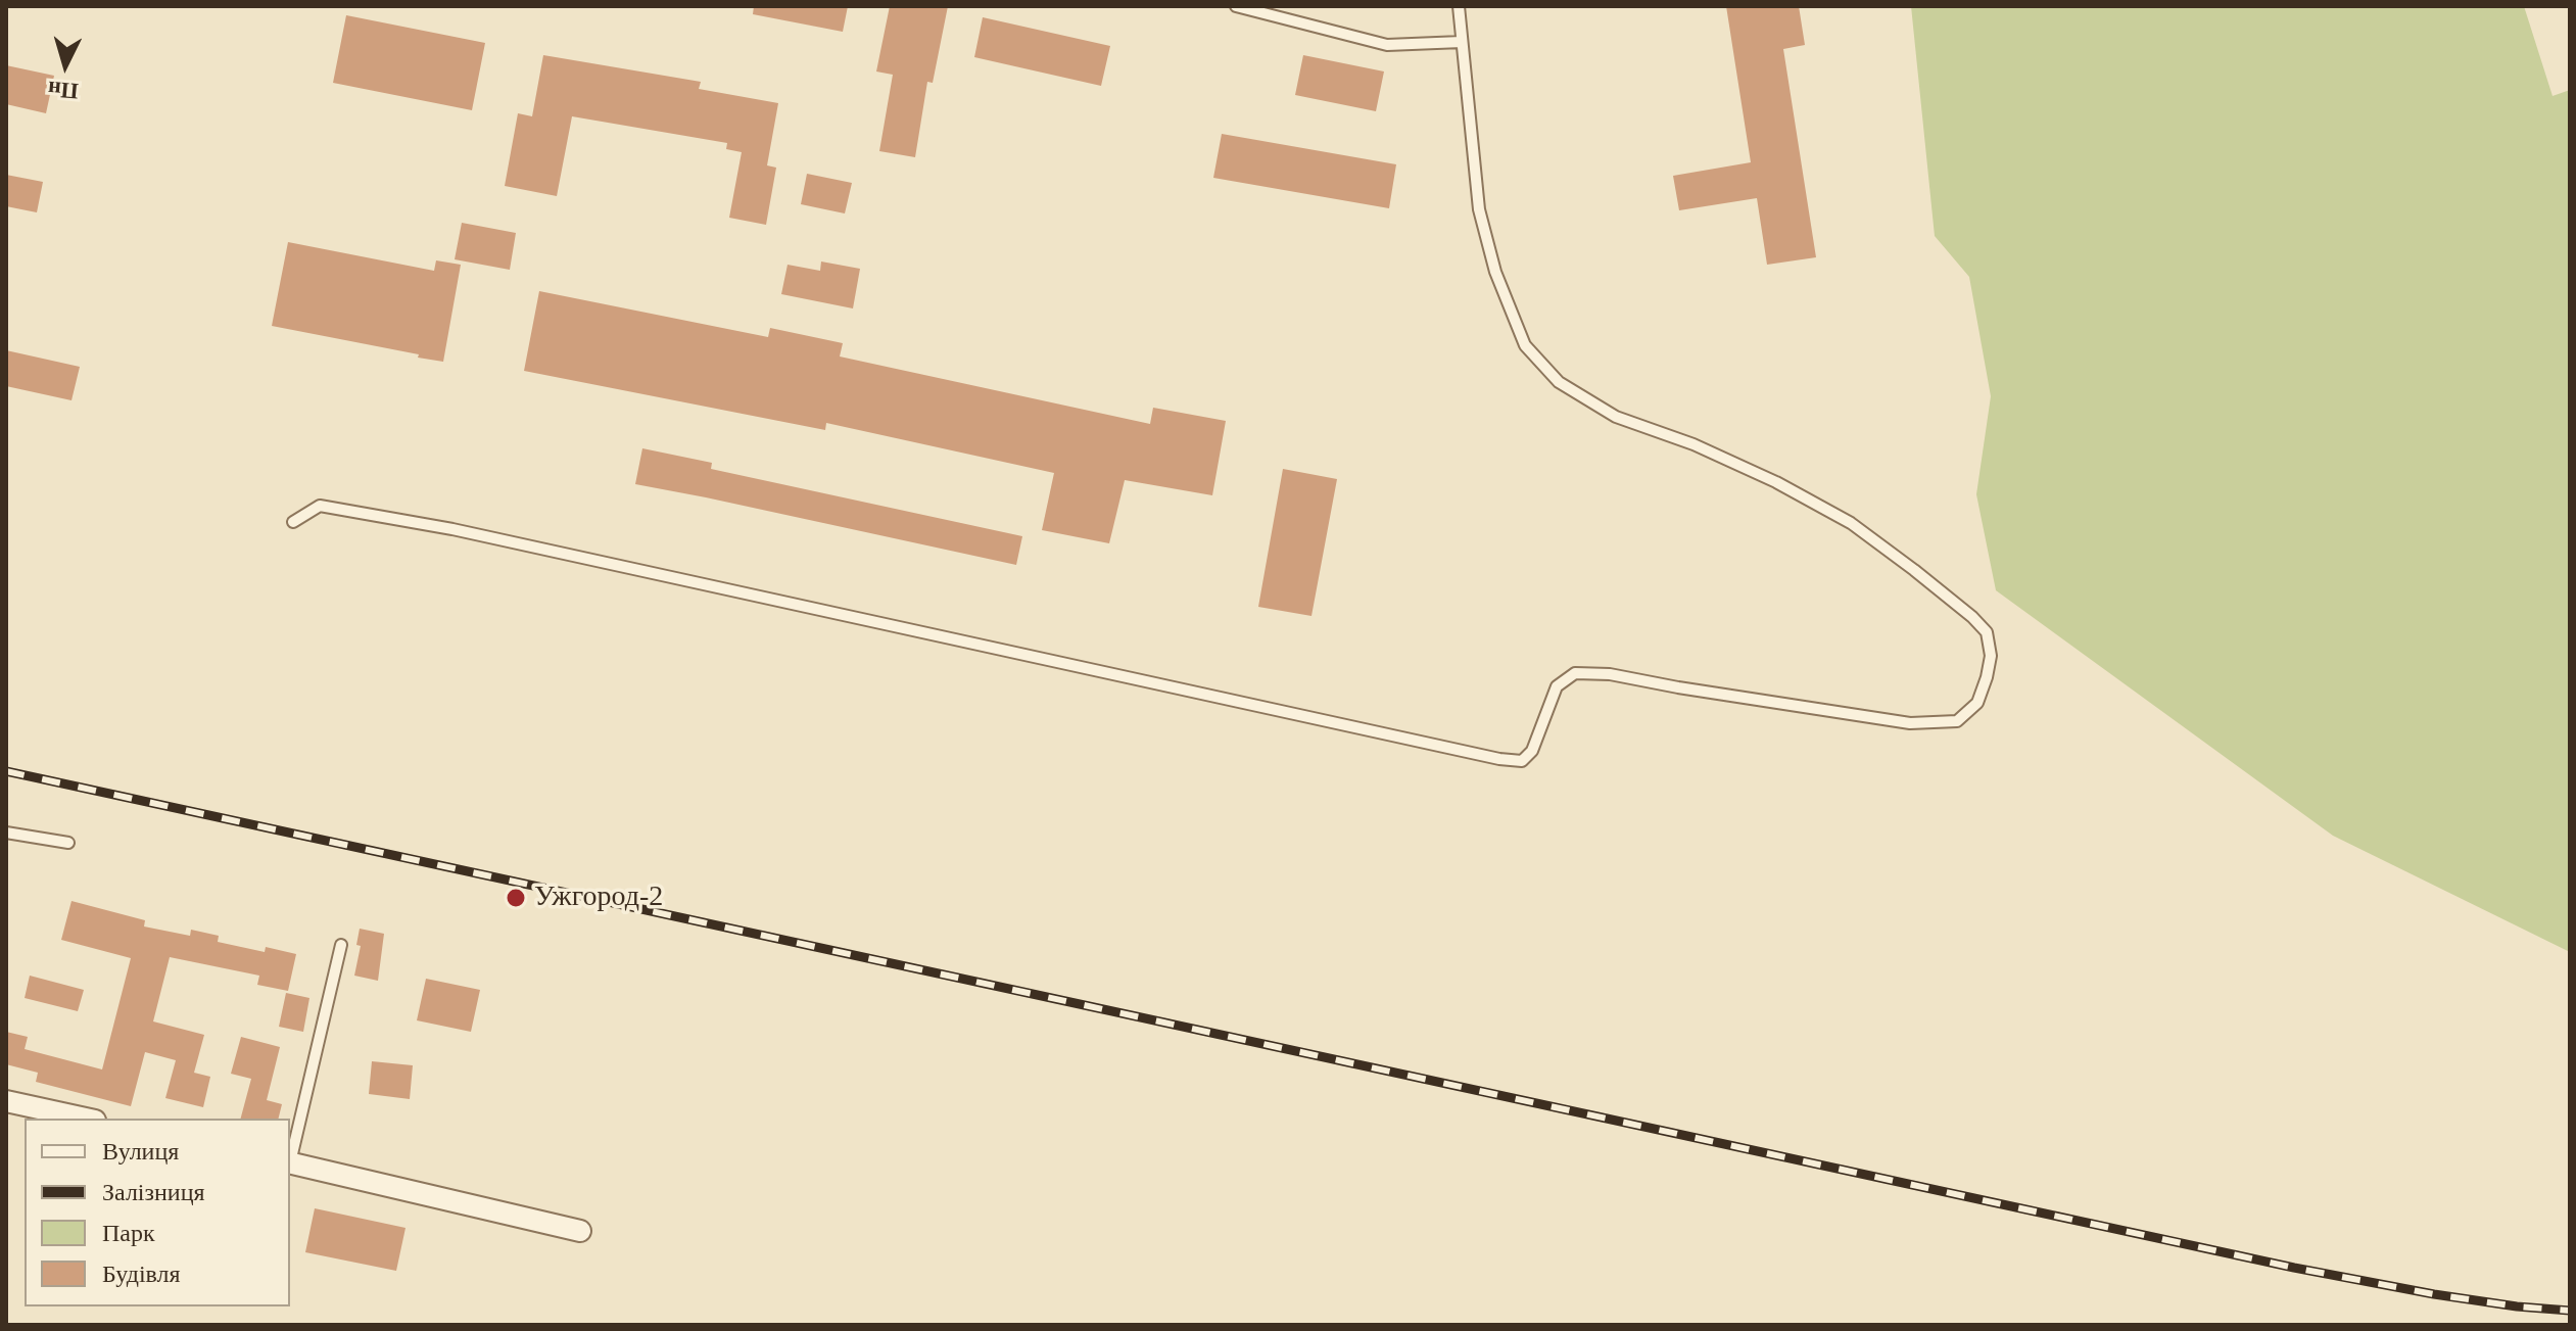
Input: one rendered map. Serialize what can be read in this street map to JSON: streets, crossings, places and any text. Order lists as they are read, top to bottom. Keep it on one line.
{"places":["Ужгород-2"],"legend":["Вулиця","Залізниця","Парк","Будівля"],"north":"bottom"}
